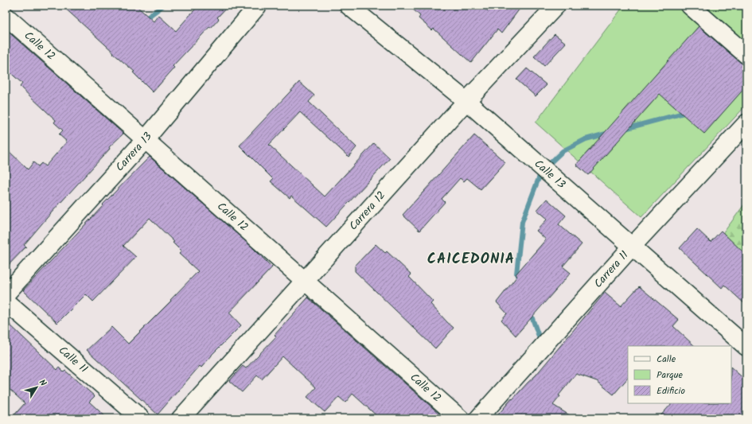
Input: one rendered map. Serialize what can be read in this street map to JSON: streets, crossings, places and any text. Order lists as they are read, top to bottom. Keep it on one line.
{"streets":{"street":["Calle 12","Carrera 13","Calle 13","Carrera 12","Carrera 11","Calle 11"]},"crossings":[["Calle 12","Carrera 13"],["Calle 12","Carrera 12"],["Calle 13","Carrera 12"],["Calle 13","Carrera 11"]],"districts":["CAICEDONIA"],"legend":["Calle","Parque","Edificio"],"north":"top right"}
